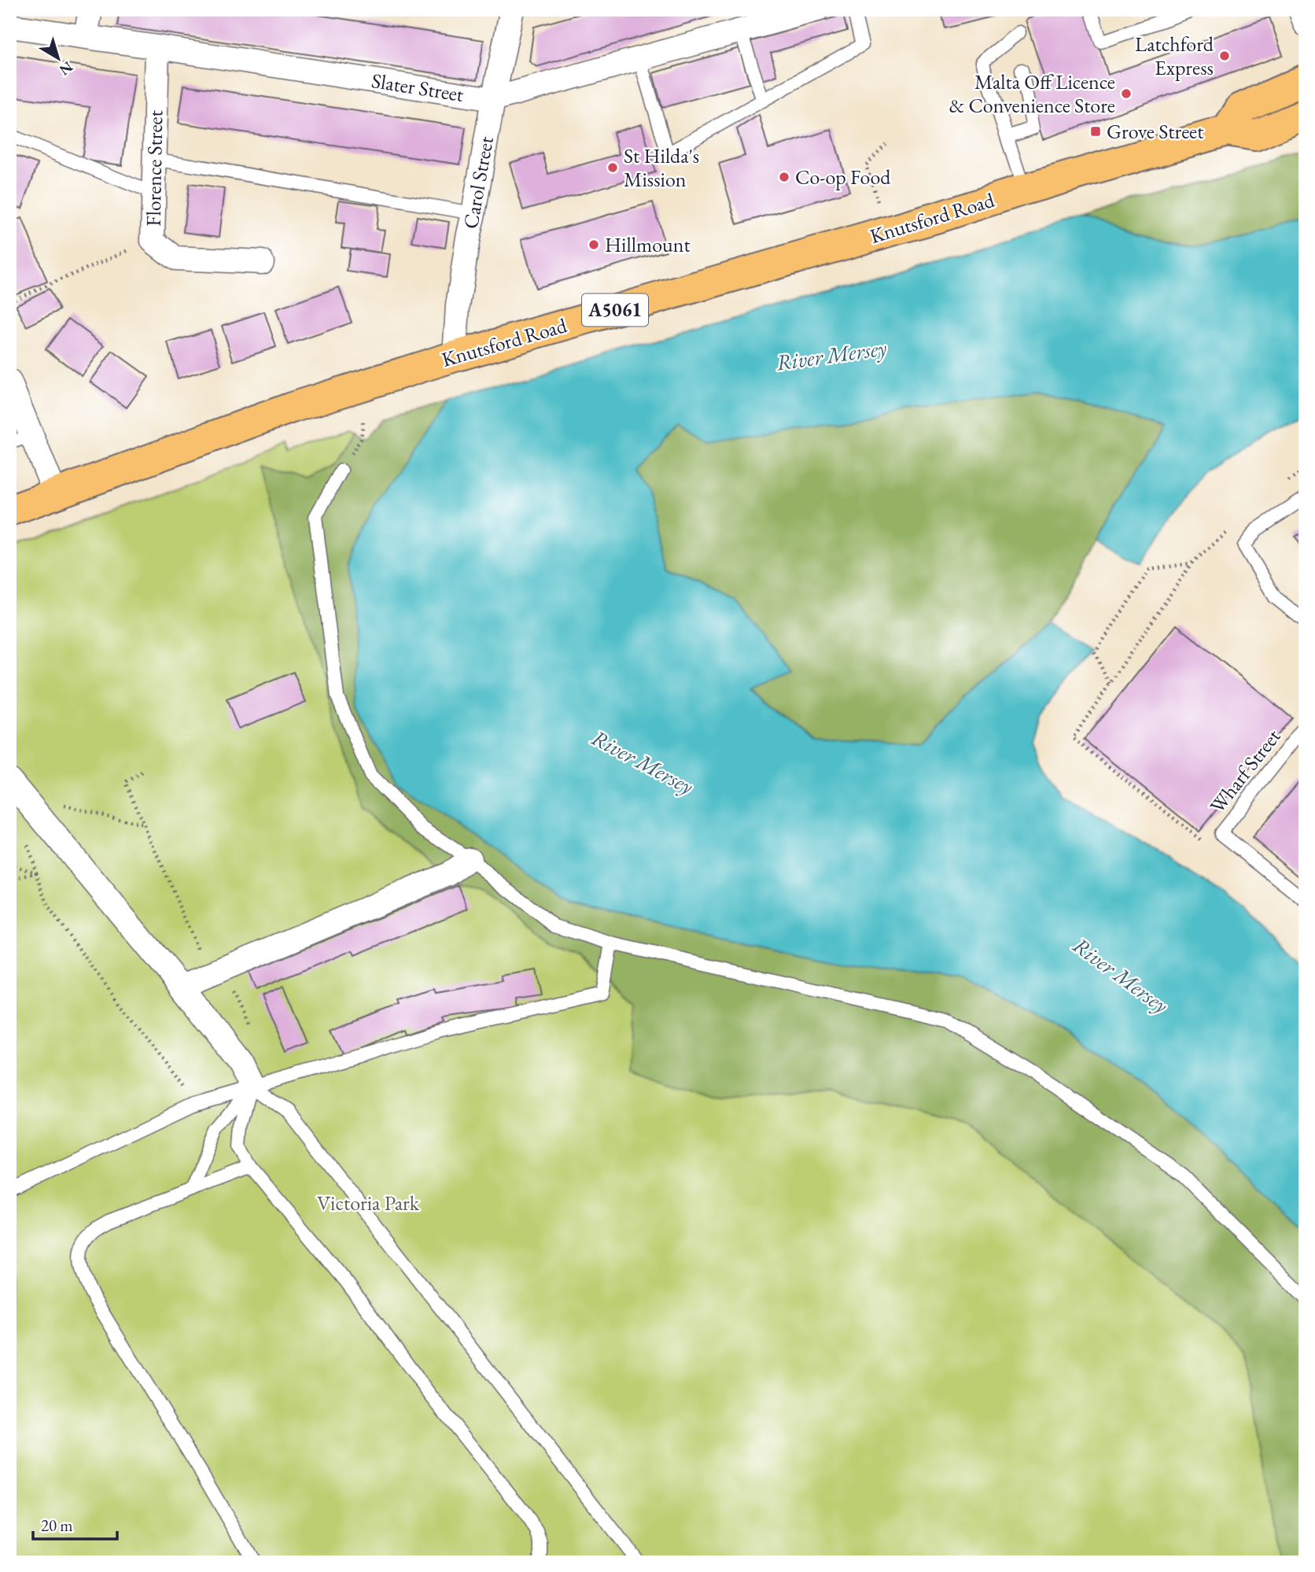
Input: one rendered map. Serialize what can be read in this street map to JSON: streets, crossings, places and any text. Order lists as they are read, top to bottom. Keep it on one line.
{"streets":{"highway":["Knutsford Road","A5061"],"street":["Slater Street","Florence Street","Carol Street"],"lane":["Wharf Street"]},"crossings":[["Slater Street","Florence Street"],["Slater Street","Carol Street"],["Carol Street","Knutsford Road"]],"water":["River Mersey"],"parks":["Victoria Park"],"places":{"other":["Latchford Express","Malta Off Licence & Convenience Store","St Hilda's Mission","Co-op Food","Hillmount"],"transit":["Grove Street"]},"scale_bar":"20 m","north":"bottom right"}
